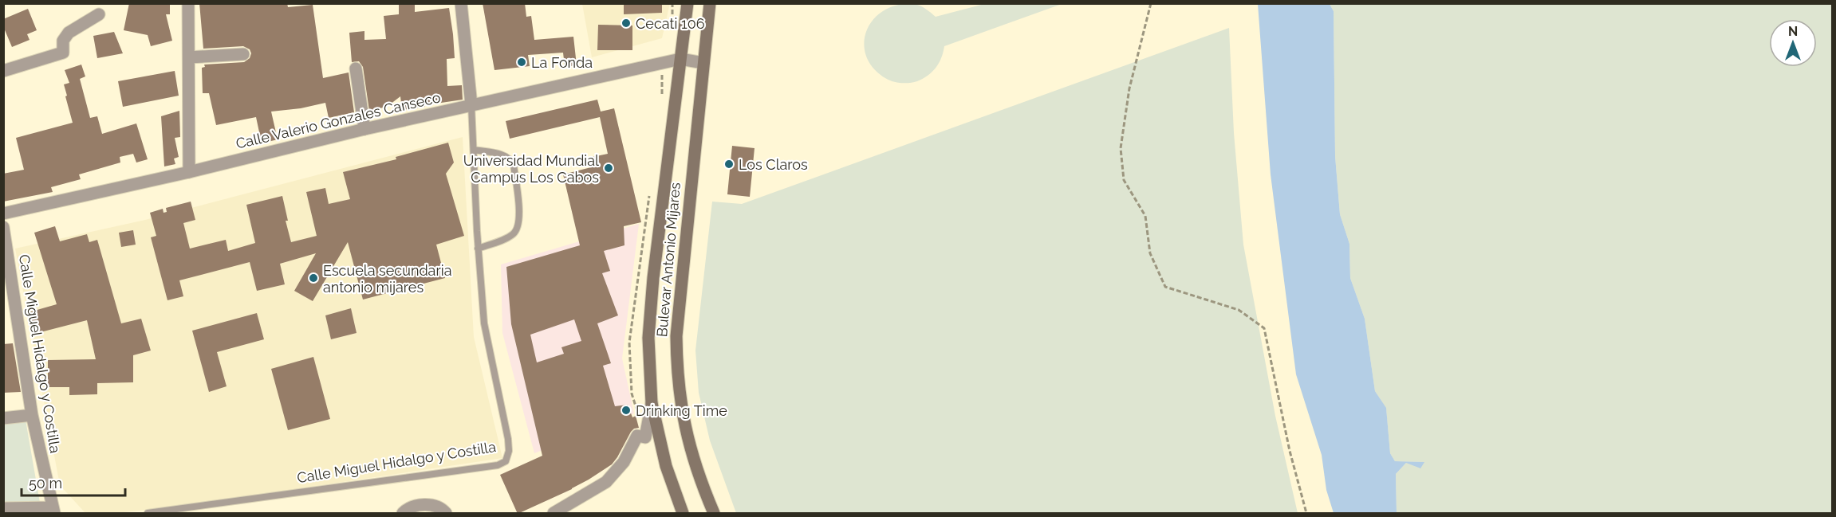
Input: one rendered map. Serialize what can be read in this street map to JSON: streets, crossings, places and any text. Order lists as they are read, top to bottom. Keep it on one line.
{"streets":{"main road":["Bulevar Antonio Mijares"],"street":["Calle Valerio Gonzales Canseco","Calle Miguel Hidalgo y Costilla"]},"crossings":[["Calle Valerio Gonzales Canseco","Bulevar Antonio Mijares"],["Calle Valerio Gonzales Canseco","Calle Miguel Hidalgo y Costilla"]],"places":["Cecati 106","La Fonda","Los Claros","Universidad Mundial Campus Los Cabos","Escuela secundaria antonio mijares","Drinking Time"],"scale_bar":"50 m","north":"top"}
